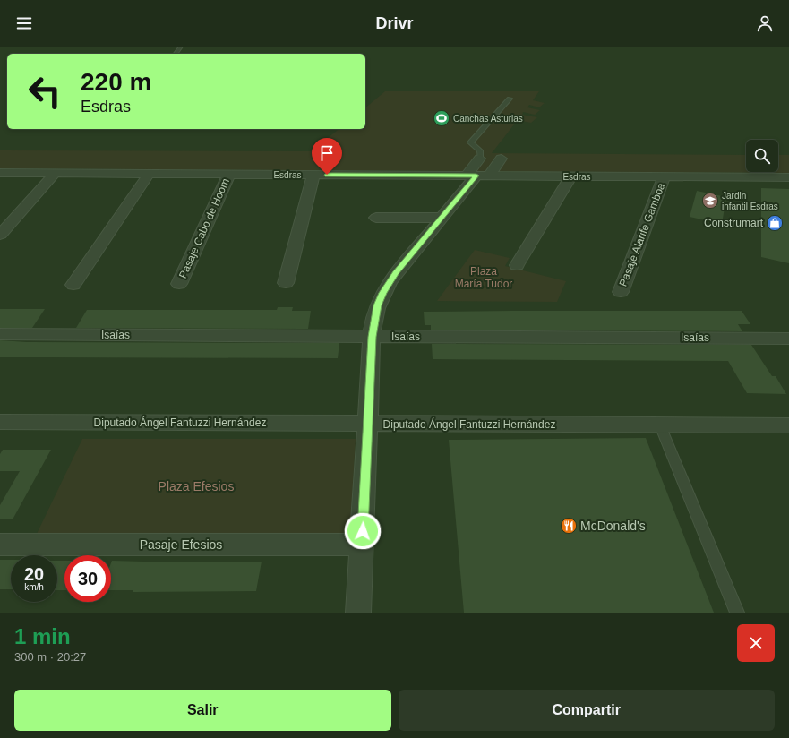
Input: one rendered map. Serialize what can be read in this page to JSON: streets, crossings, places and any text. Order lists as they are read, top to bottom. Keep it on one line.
{"streets":{"street":["Esdras","Pasaje Cabo de Hoom","Pasaje Alarife Gamboa","Isaías","Diputado Ángel Fantuzzi Hernández","Pasaje Efesios"]},"crossings":[["Esdras","Pasaje Cabo de Hoom"],["Esdras","Pasaje Alarife Gamboa"]],"parks":["Plaza María Tudor","Plaza Efesios"],"places":{"sports":["Canchas Asturias"],"school or university":["Jardin infantil Esdras"],"shop":["Construmart"],"restaurant":["McDonald's"]},"page":{"header":"Drivr","turn":["220 m","Esdras"],"speed":"20 km/h","limit":"30","heading":["1 min","300 m · 20:27"],"buttons":["Salir","Compartir"]}}
